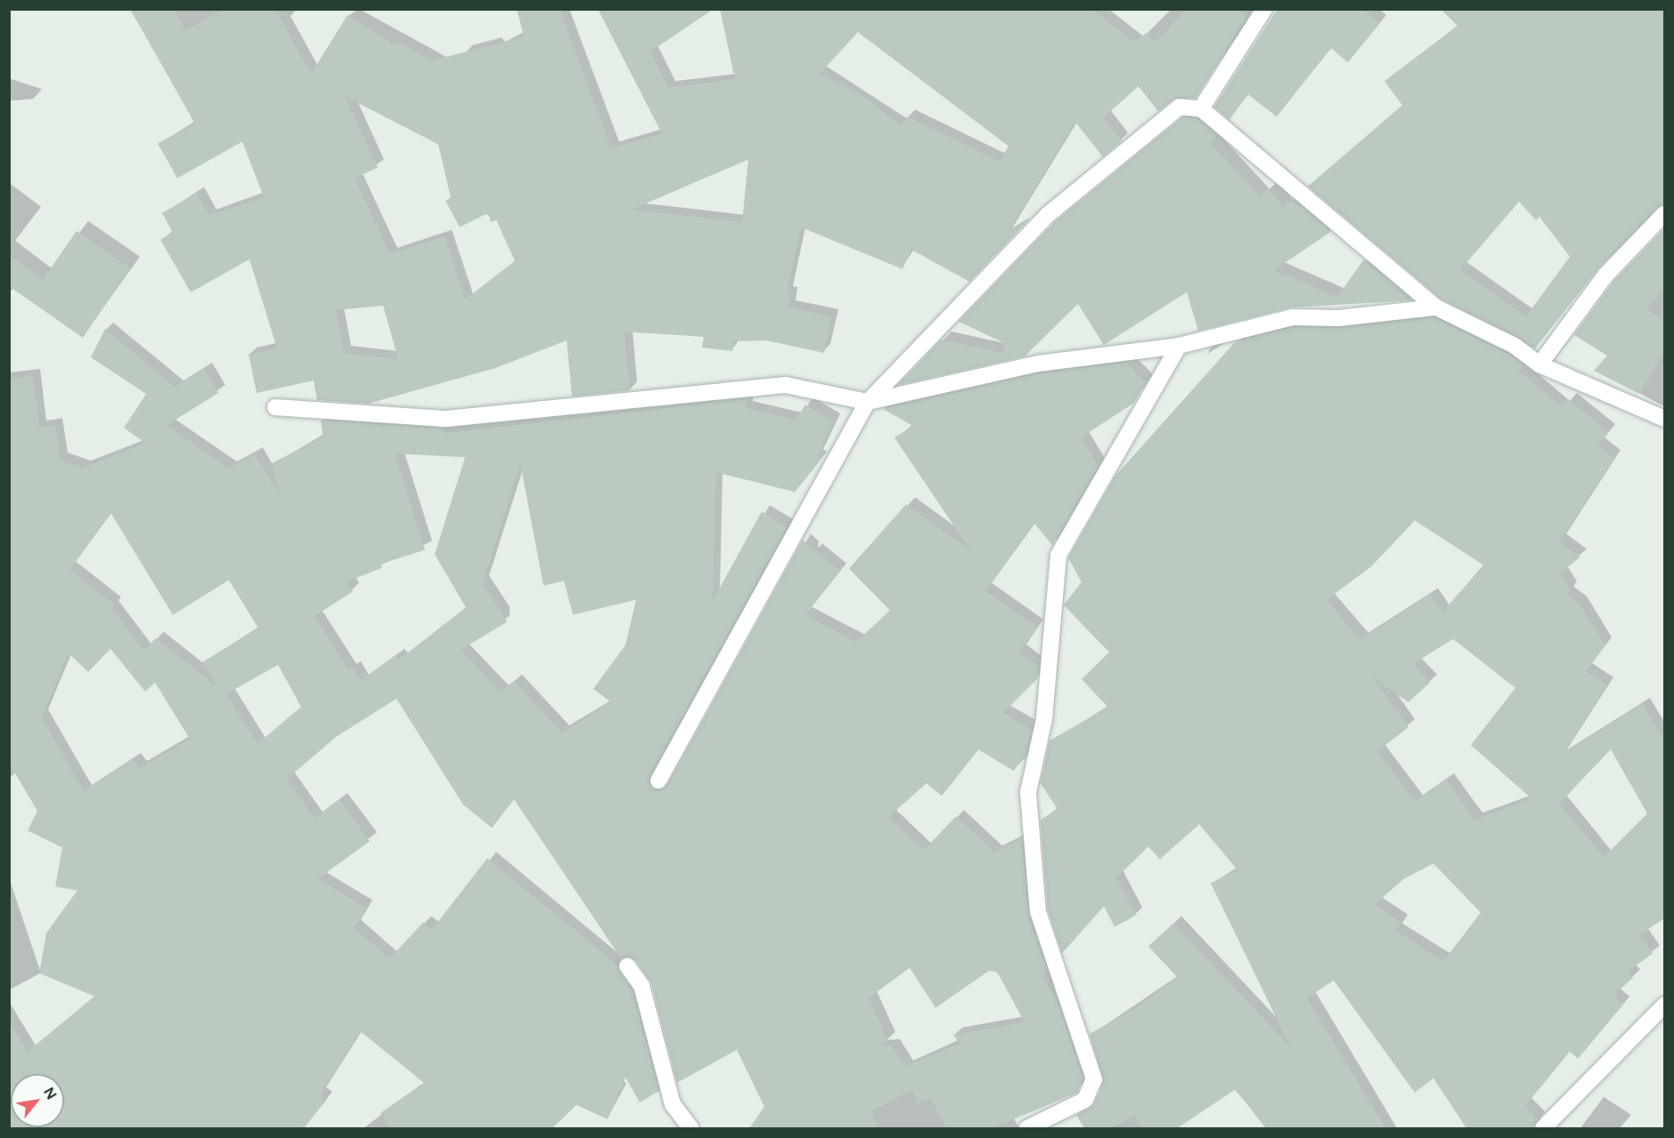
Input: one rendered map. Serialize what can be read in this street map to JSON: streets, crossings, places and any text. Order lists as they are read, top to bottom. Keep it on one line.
{"north":"top right"}
